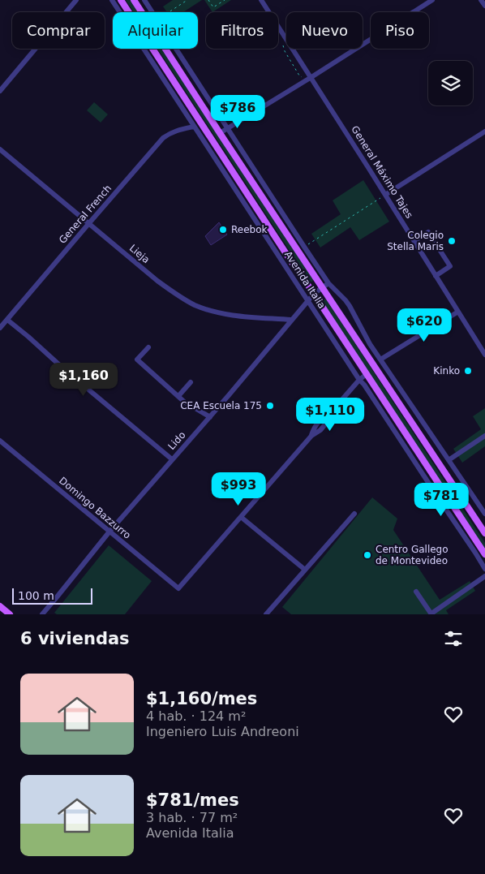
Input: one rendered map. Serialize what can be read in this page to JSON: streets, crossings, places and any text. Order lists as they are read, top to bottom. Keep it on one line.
{"streets":{"main road":["Avenida Italia"],"street":["General Máximo Tajes","General French","Lieja","Lido","Domingo Bazzurro"]},"crossings":[["General French","Lieja"],["General French","Avenida Italia"],["Lieja","Lido"],["Avenida Italia","Lido"],["Lido","Domingo Bazzurro"]],"places":["Reebok","Colegio Stella Maris","Kinko","CEA Escuela 175","Centro Gallego de Montevideo"],"scale_bar":"100 m","page":{"chip":["Comprar","Alquilar","Filtros","Nuevo","Piso"],"price":["$786","$620","$1,160","$1,110","$993","$781"],"scale":"100 m","heading":"6 viviendas","list":[{"name":"$1,160/mes","note":"4 hab. · 124 m² · Ingeniero Luis Andreoni"},{"name":"$781/mes","note":"3 hab. · 77 m² · Avenida Italia"}]}}
